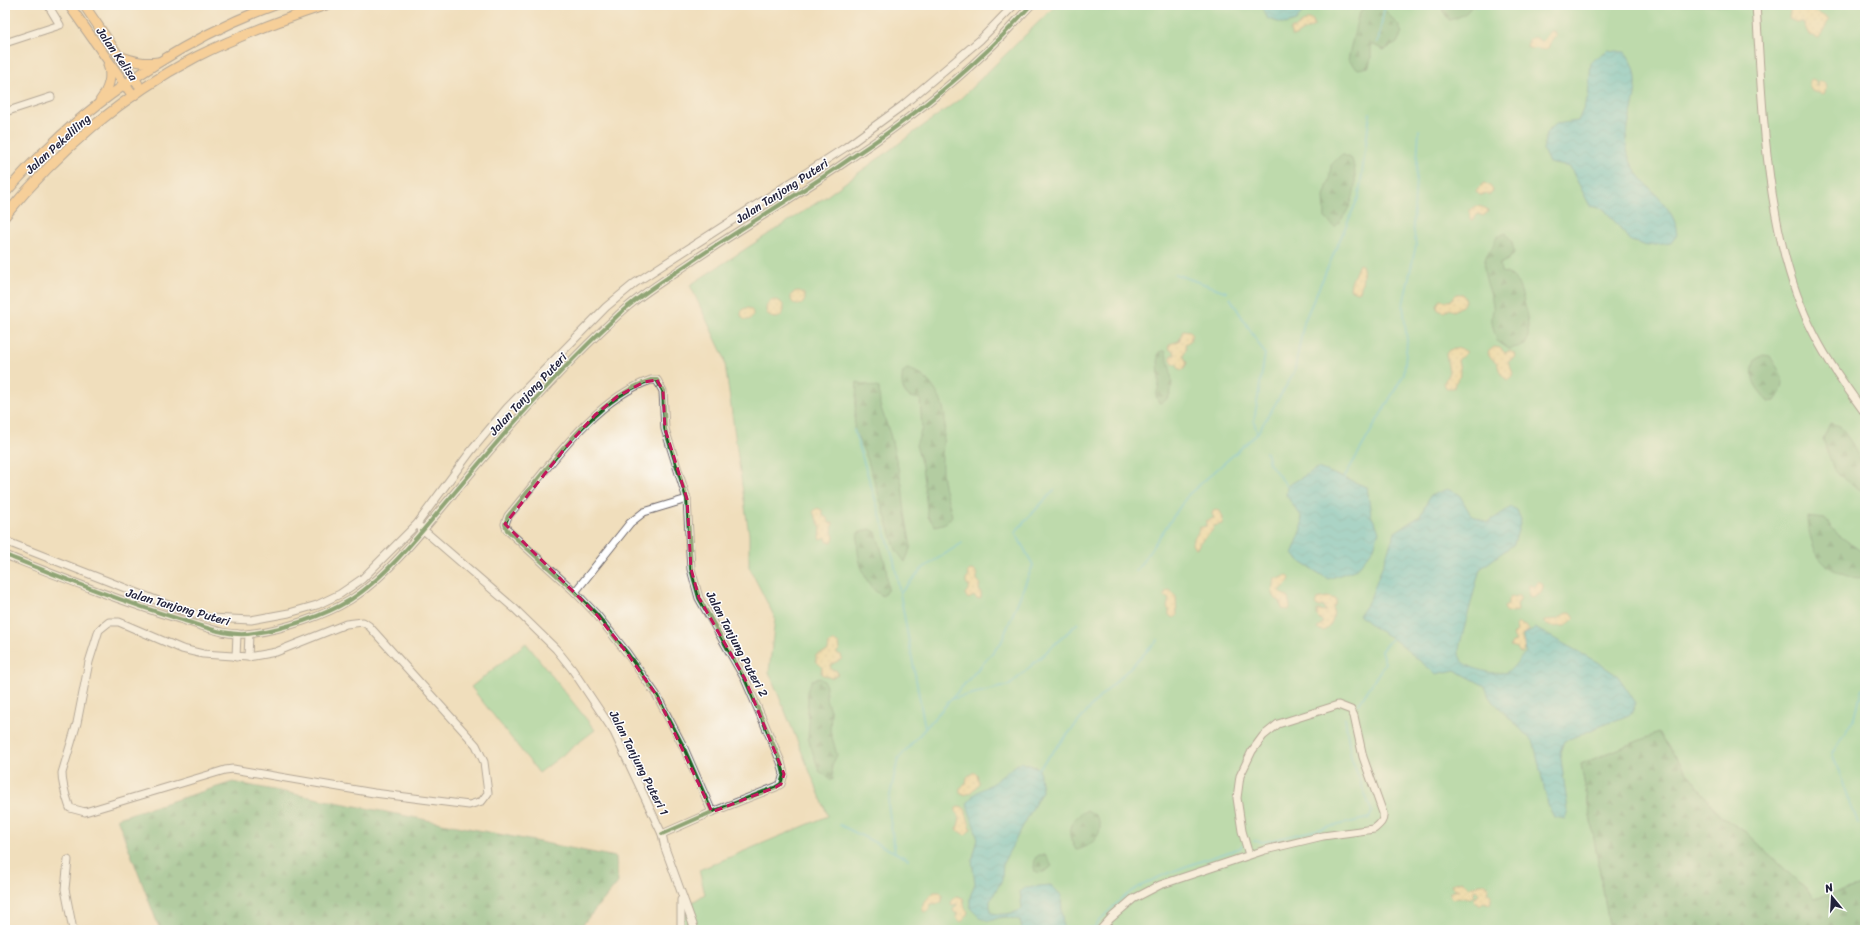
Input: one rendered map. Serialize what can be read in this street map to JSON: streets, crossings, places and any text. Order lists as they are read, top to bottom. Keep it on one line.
{"streets":{"main road":["Jalan Kelisa","Jalan Pekeliling"],"street":["Jalan Tanjong Puteri","Jalan Tanjung Puteri 2","Jalan Tanjung Puteri 1"]},"crossings":[["Jalan Kelisa","Jalan Pekeliling"],["Jalan Tanjong Puteri","Jalan Tanjung Puteri 1"],["Jalan Tanjung Puteri 2","Jalan Tanjung Puteri 1"]],"north":"top"}
